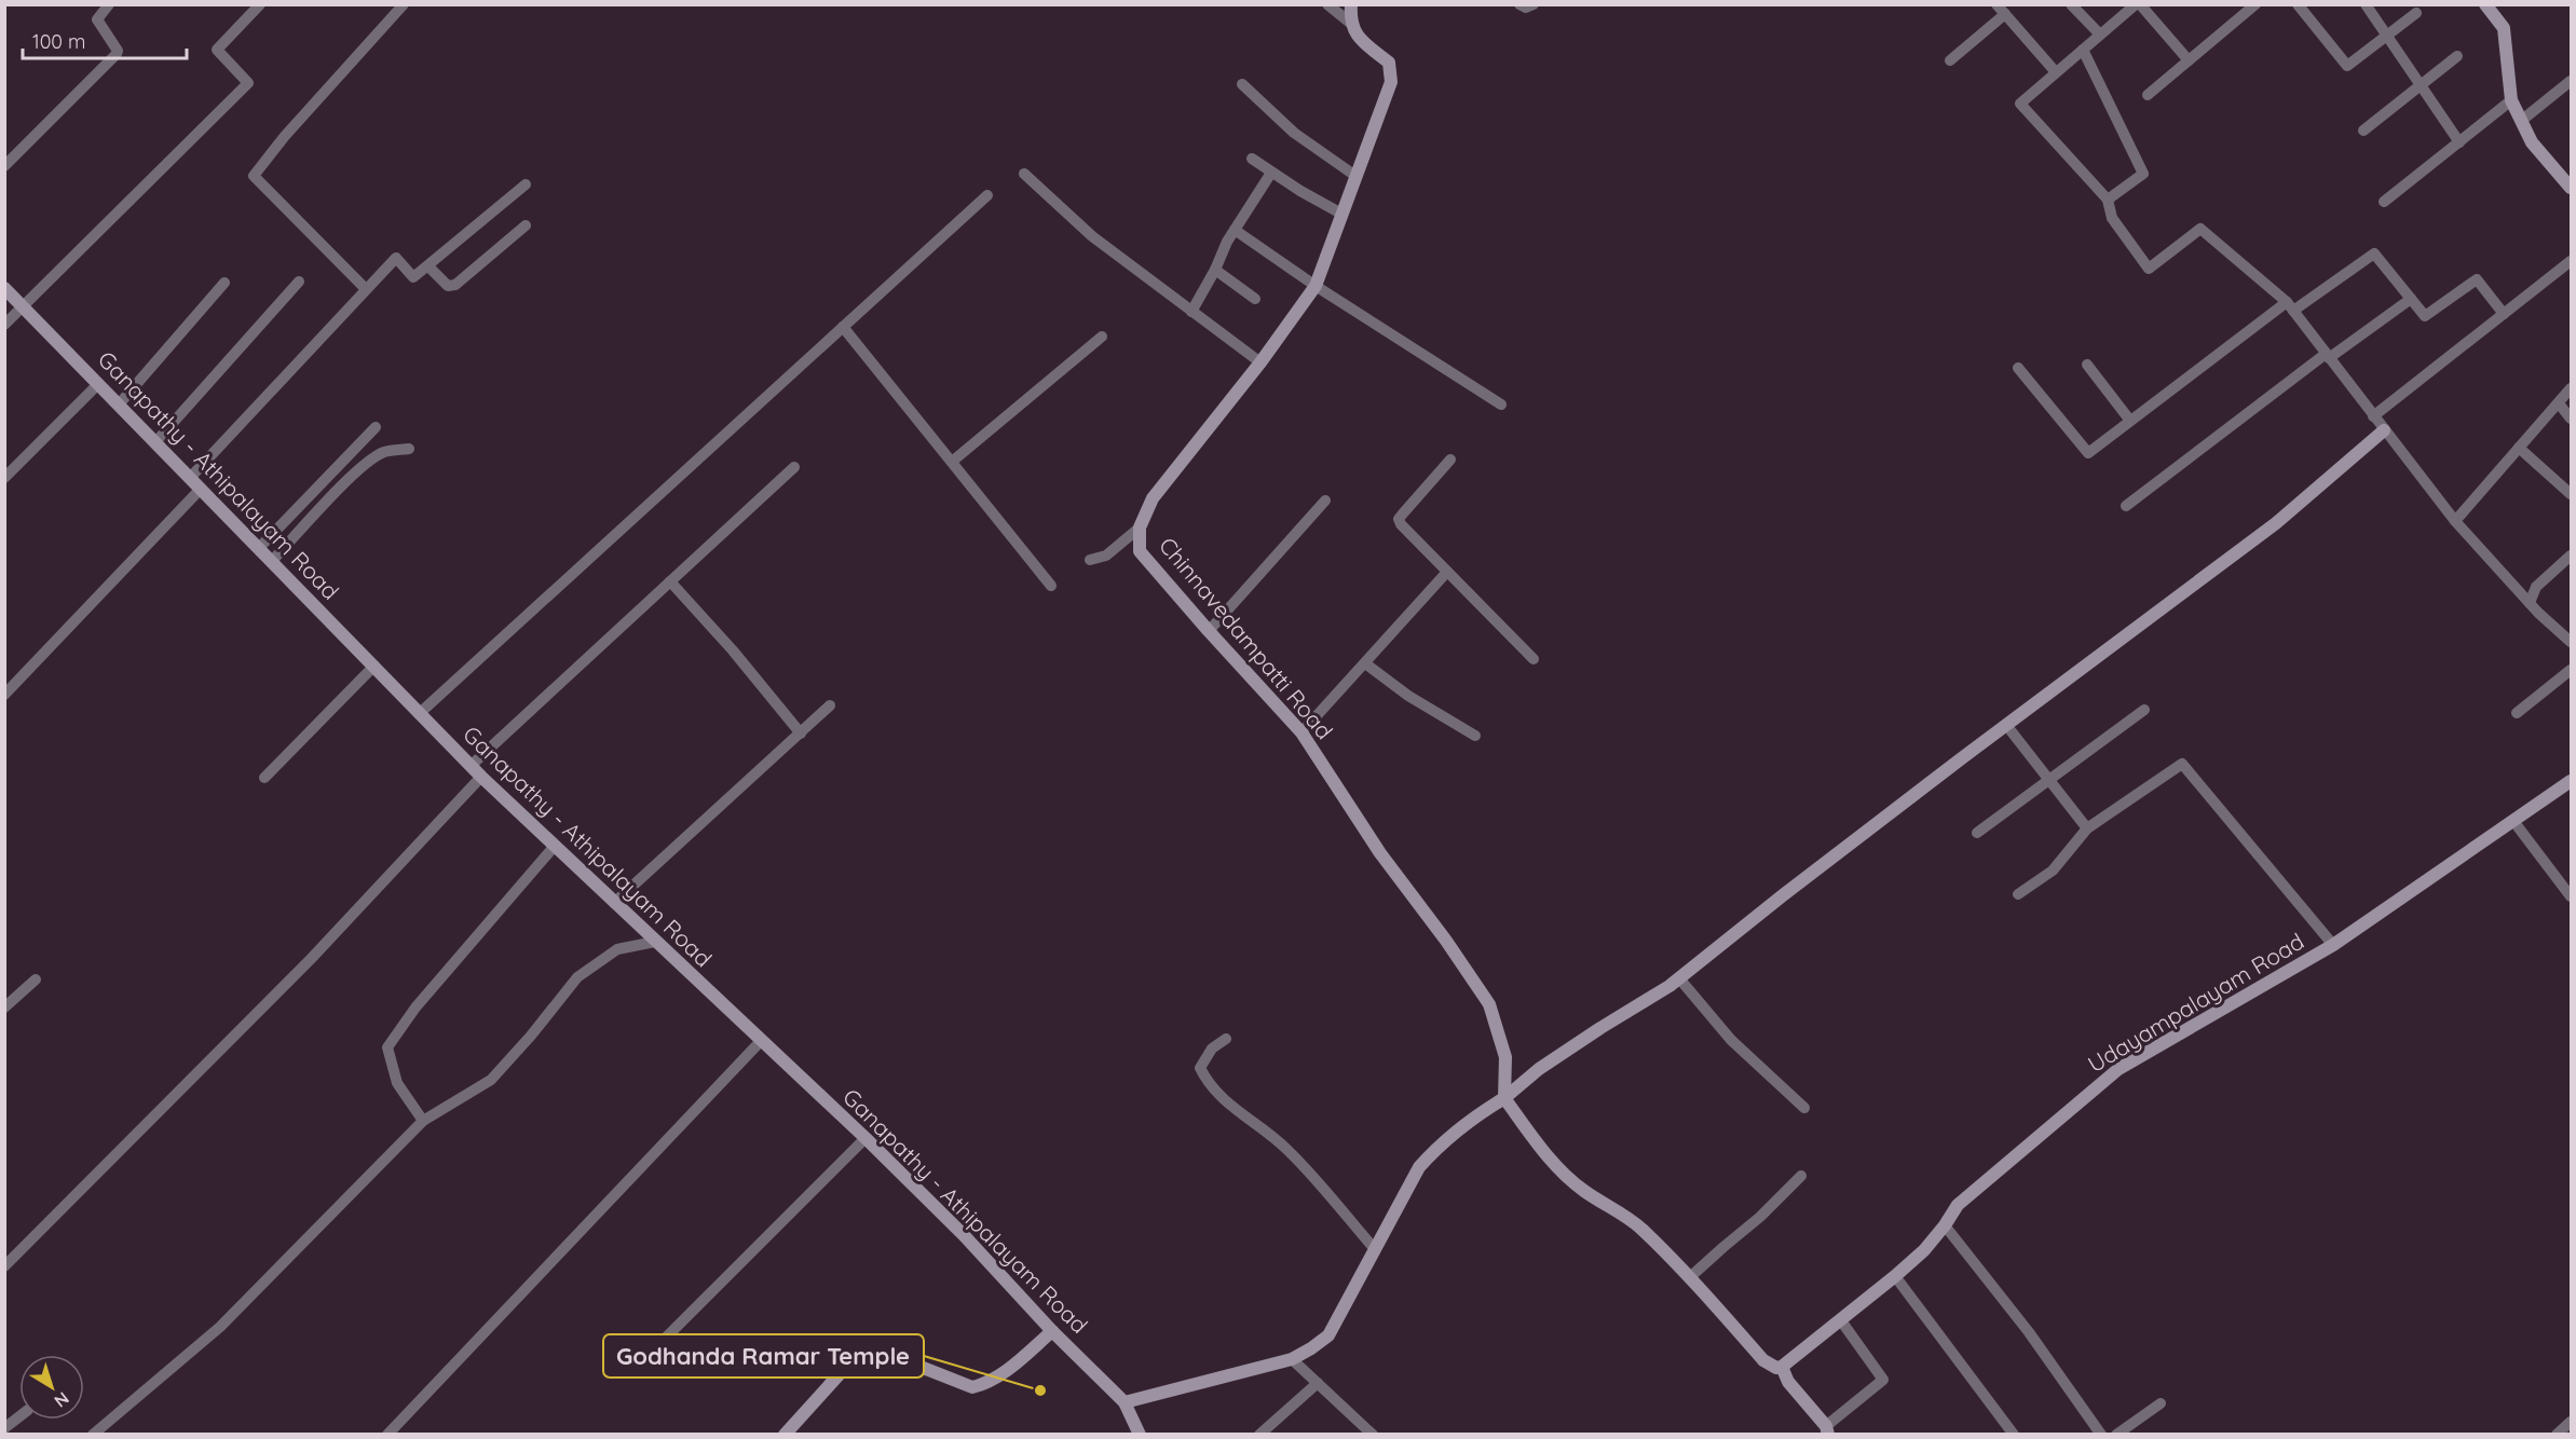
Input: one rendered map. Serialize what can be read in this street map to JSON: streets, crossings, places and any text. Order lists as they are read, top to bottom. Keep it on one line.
{"streets":{"street":["Ganapathy - Athipalayam Road","Chinnavedampatti Road","Udayampalayam Road"]},"places":["Godhanda Ramar Temple"],"scale_bar":"100 m","north":"bottom right"}
